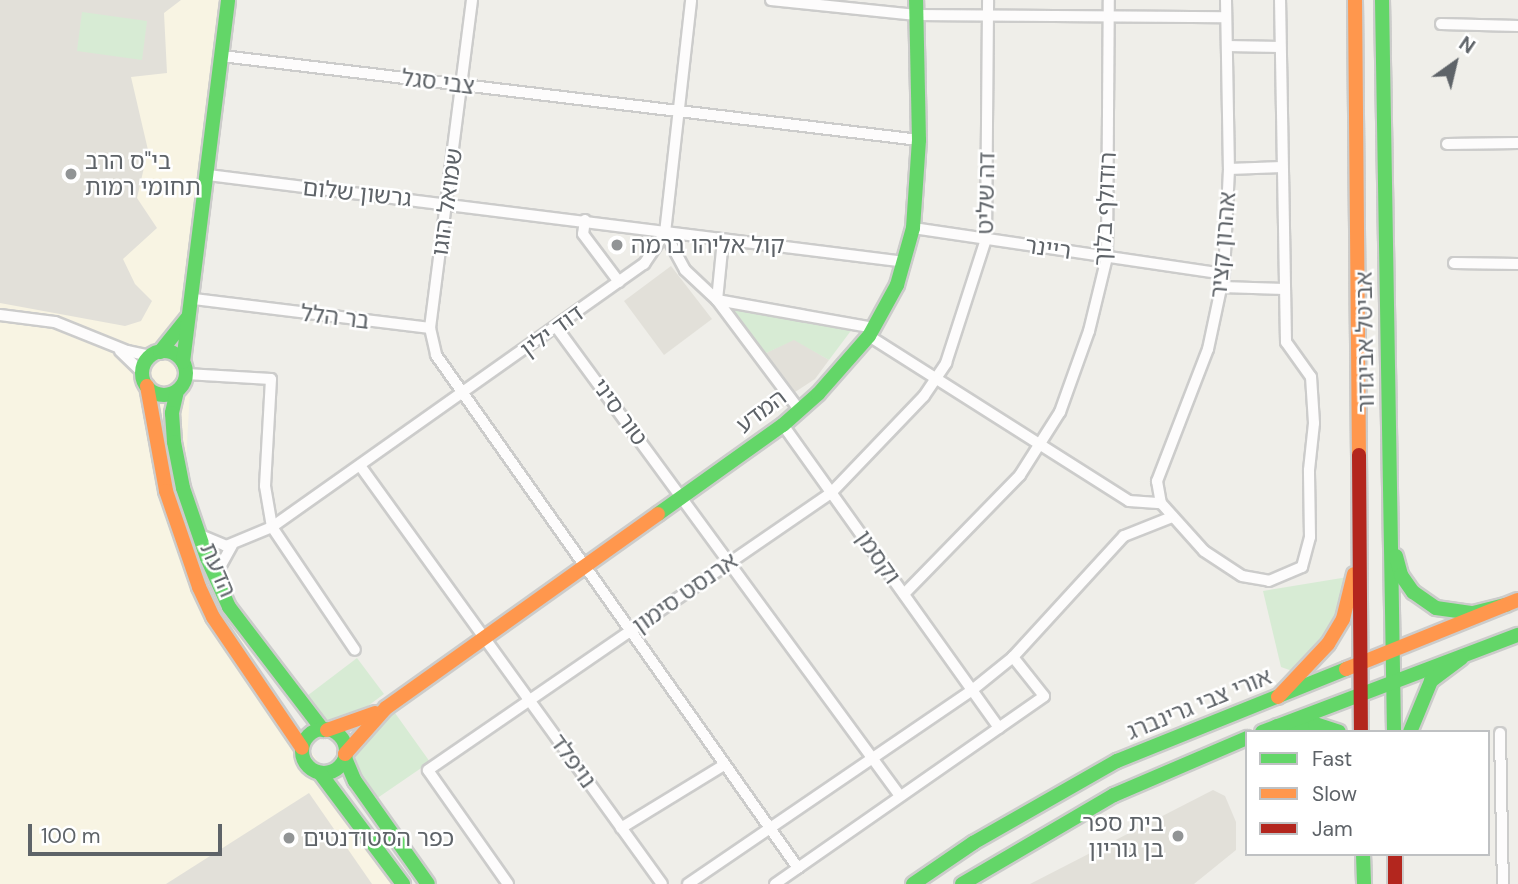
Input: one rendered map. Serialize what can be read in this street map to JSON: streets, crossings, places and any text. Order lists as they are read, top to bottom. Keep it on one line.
{"streets":{"main road":["אביטל אביגדור","המדע","הדעת","אורי צבי גרינברג"],"street":["צבי סגל","גרשון שלום","דה שליט","שמואל הוגו","רודולף בלוך","אהרון קציר","ריינר","בר הלל","דוד ילין","טור סיני","וקסמן","ארנסט סימון","נויפלד"]},"crossings":[["צבי סגל","שמואל הוגו"],["צבי סגל","דוד ילין"],["צבי סגל","המדע"],["גרשון שלום","שמואל הוגו"],["גרשון שלום","דוד ילין"],["גרשון שלום","המדע"],["דה שליט","ריינר"],["דה שליט","ארנסט סימון"],["שמואל הוגו","בר הלל"],["שמואל הוגו","דוד ילין"],["שמואל הוגו","המדע"],["שמואל הוגו","ארנסט סימון"],["רודולף בלוך","ריינר"],["רודולף בלוך","וקסמן"],["אהרון קציר","ריינר"],["ריינר","המדע"],["דוד ילין","טור סיני"],["דוד ילין","נויפלד"],["אביטל אביגדור","אורי צבי גרינברג"],["המדע","טור סיני"],["המדע","וקסמן"],["המדע","הדעת"],["המדע","נויפלד"],["טור סיני","ארנסט סימון"],["וקסמן","ארנסט סימון"],["ארנסט סימון","נויפלד"]],"places":["בי\"ס הרב תחומי רמות","קול אליהו ברמה","בית ספר בן גוריון","כפר הסטודנטים"],"legend":["Fast","Slow","Jam"],"scale_bar":"100 m","north":"top right"}
